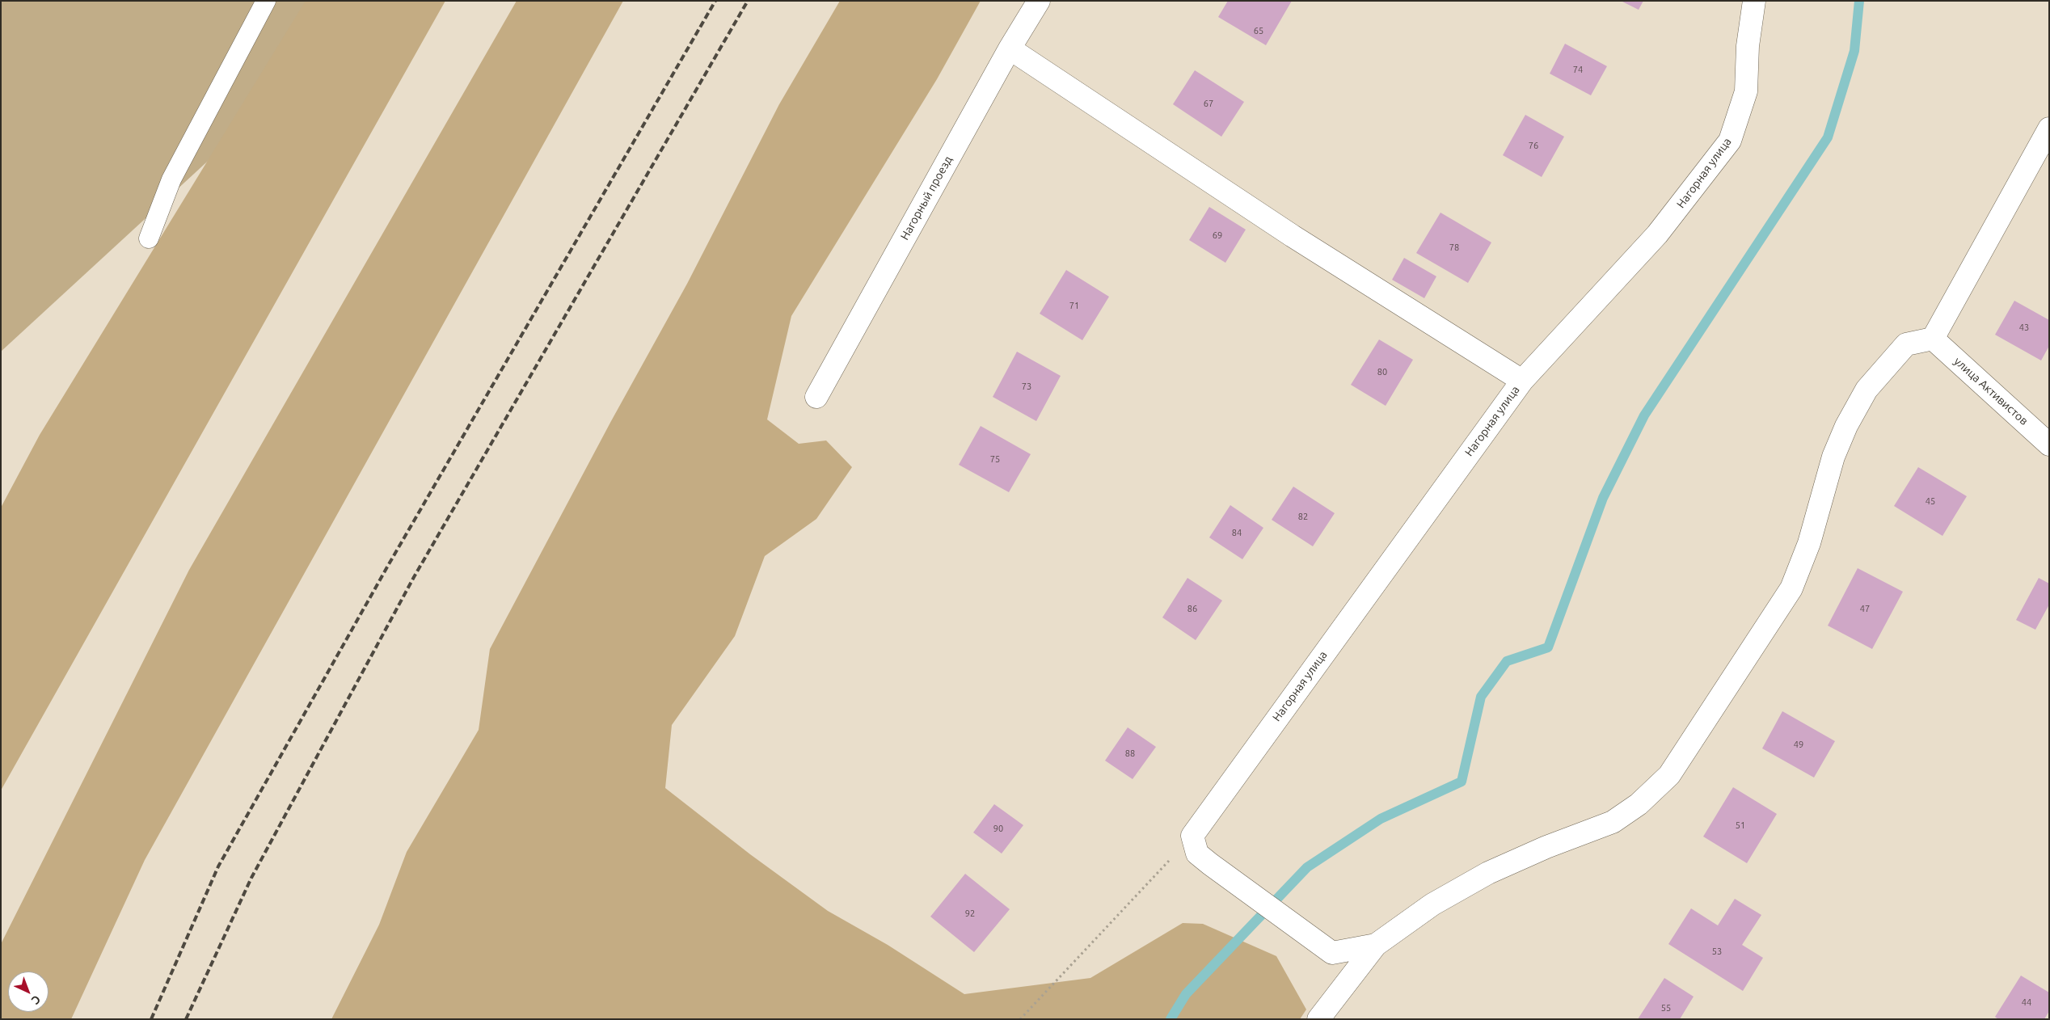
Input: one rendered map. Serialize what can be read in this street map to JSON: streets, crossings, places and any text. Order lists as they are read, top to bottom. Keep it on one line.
{"streets":{"street":["Нагорная улица","Нагорный проезд","улица Активистов"]},"house_numbers":["65","74","67","76","69","78","71","43","80","73","75","45","82","84","86","47","49","88","51","90","92","53","44","55"],"north":"bottom right"}
